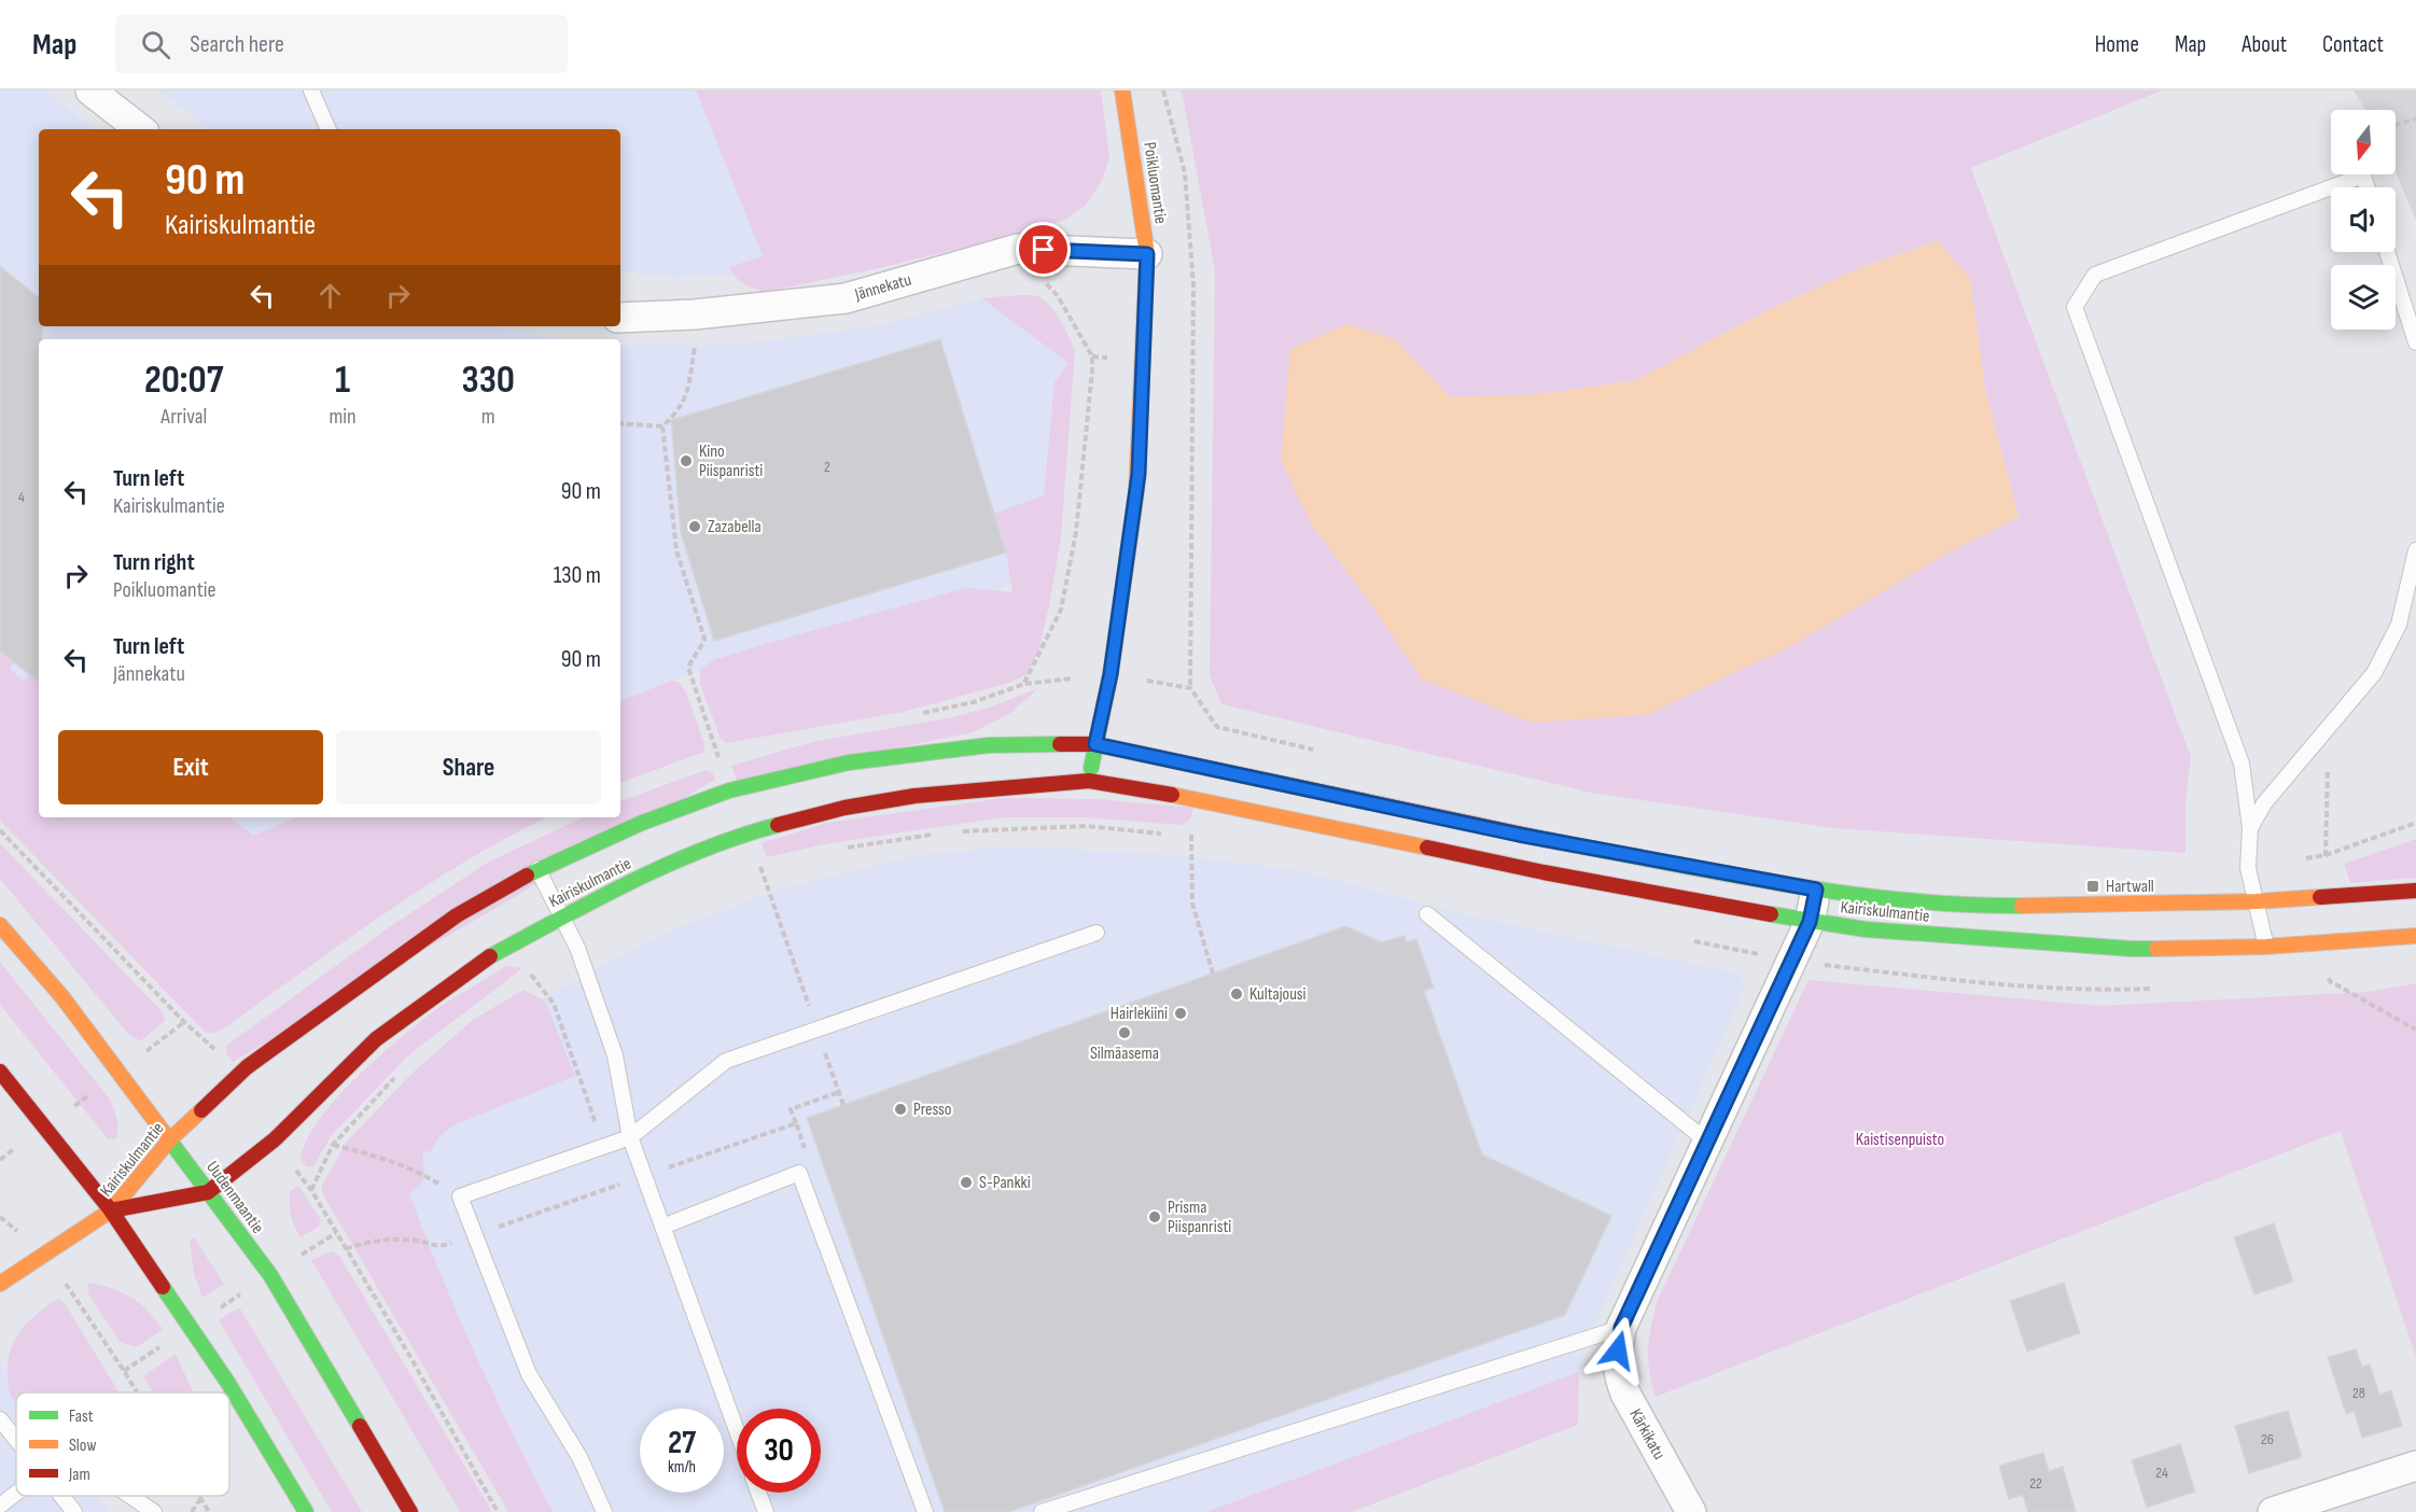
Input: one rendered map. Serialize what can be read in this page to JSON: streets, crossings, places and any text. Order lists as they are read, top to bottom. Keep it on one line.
{"streets":{"street":["Poikluomantie","Jännekatu","Kairiskulmantie","Uudenmaantie","Kärkikatu"]},"crossings":[["Poikluomantie","Jännekatu"],["Poikluomantie","Kairiskulmantie"],["Kairiskulmantie","Uudenmaantie"],["Kairiskulmantie","Kärkikatu"]],"parks":["Kaistisenpuisto"],"places":{"other":["Kino Piispanristi","Zazabella","Kultajousi","Hairlekiini","Silmäasema","Presso","S-Pankki","Prisma Piispanristi"],"transit":["Hartwall"]},"house_numbers":["2","4","28","26","24","22"],"legend":["Fast","Slow","Jam"],"north":"bottom","page":{"header":"Map","search":"Search here","nav":["Home","Map","About","Contact"],"turn":["90 m","Kairiskulmantie"],"eta":["20:07","Arrival","1","min","330","m"],"list":[{"name":"Turn left","note":"Kairiskulmantie","value":"90 m"},{"name":"Turn right","note":"Poikluomantie","value":"130 m"},{"name":"Turn left","note":"Jännekatu","value":"90 m"}],"buttons":["Exit","Share"],"speed":"27 km/h","limit":"30"}}
